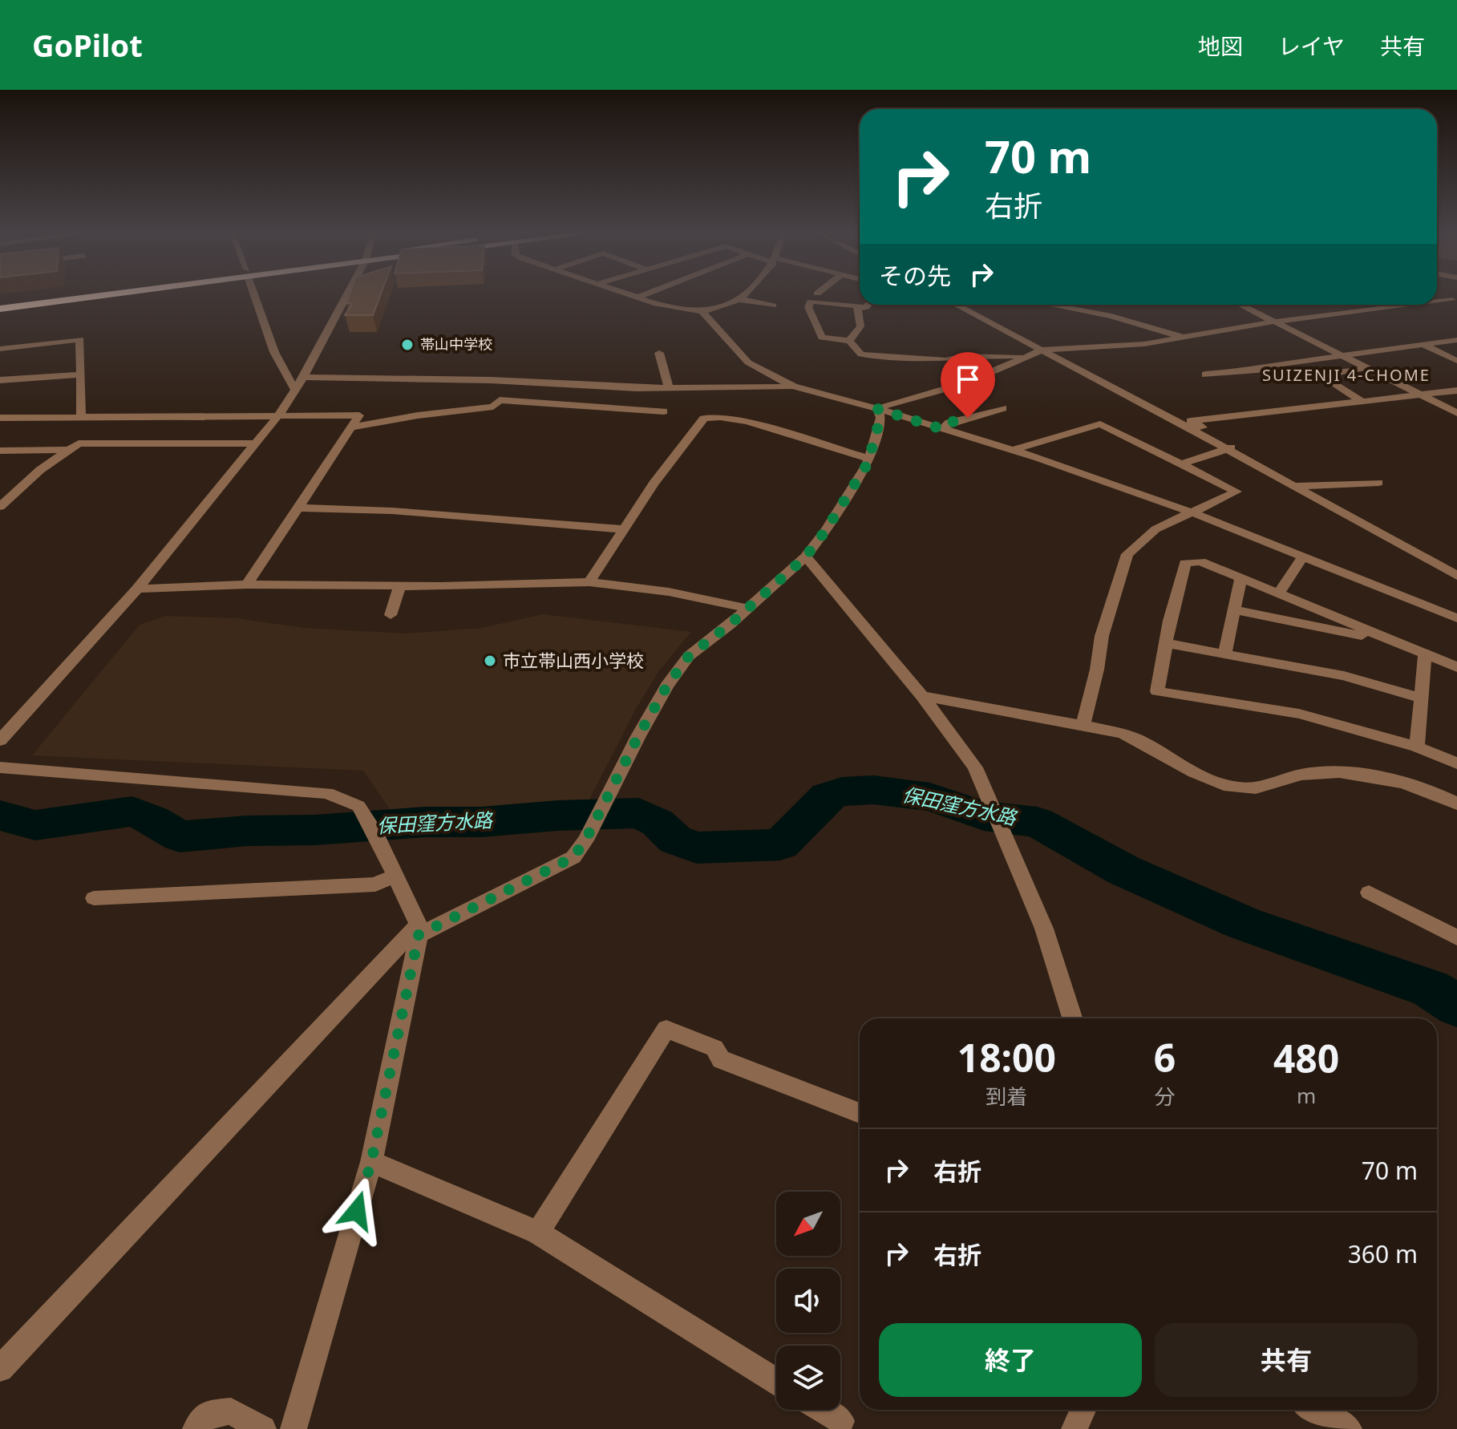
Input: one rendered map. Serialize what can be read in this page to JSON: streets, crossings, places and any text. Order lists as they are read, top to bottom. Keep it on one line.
{"districts":["SUIZENJI 4-CHOME"],"water":["保田窪方水路"],"places":["帯山中学校","市立帯山西小学校"],"north":"bottom left","page":{"header":"GoPilot","nav":["地図","レイヤ","共有"],"turn":["70 m","右折"],"then":"その先","eta":["18:00","到着","6","分","480","m"],"list":[{"name":"右折","value":"70 m"},{"name":"右折","value":"360 m"}],"buttons":["終了","共有"]}}
